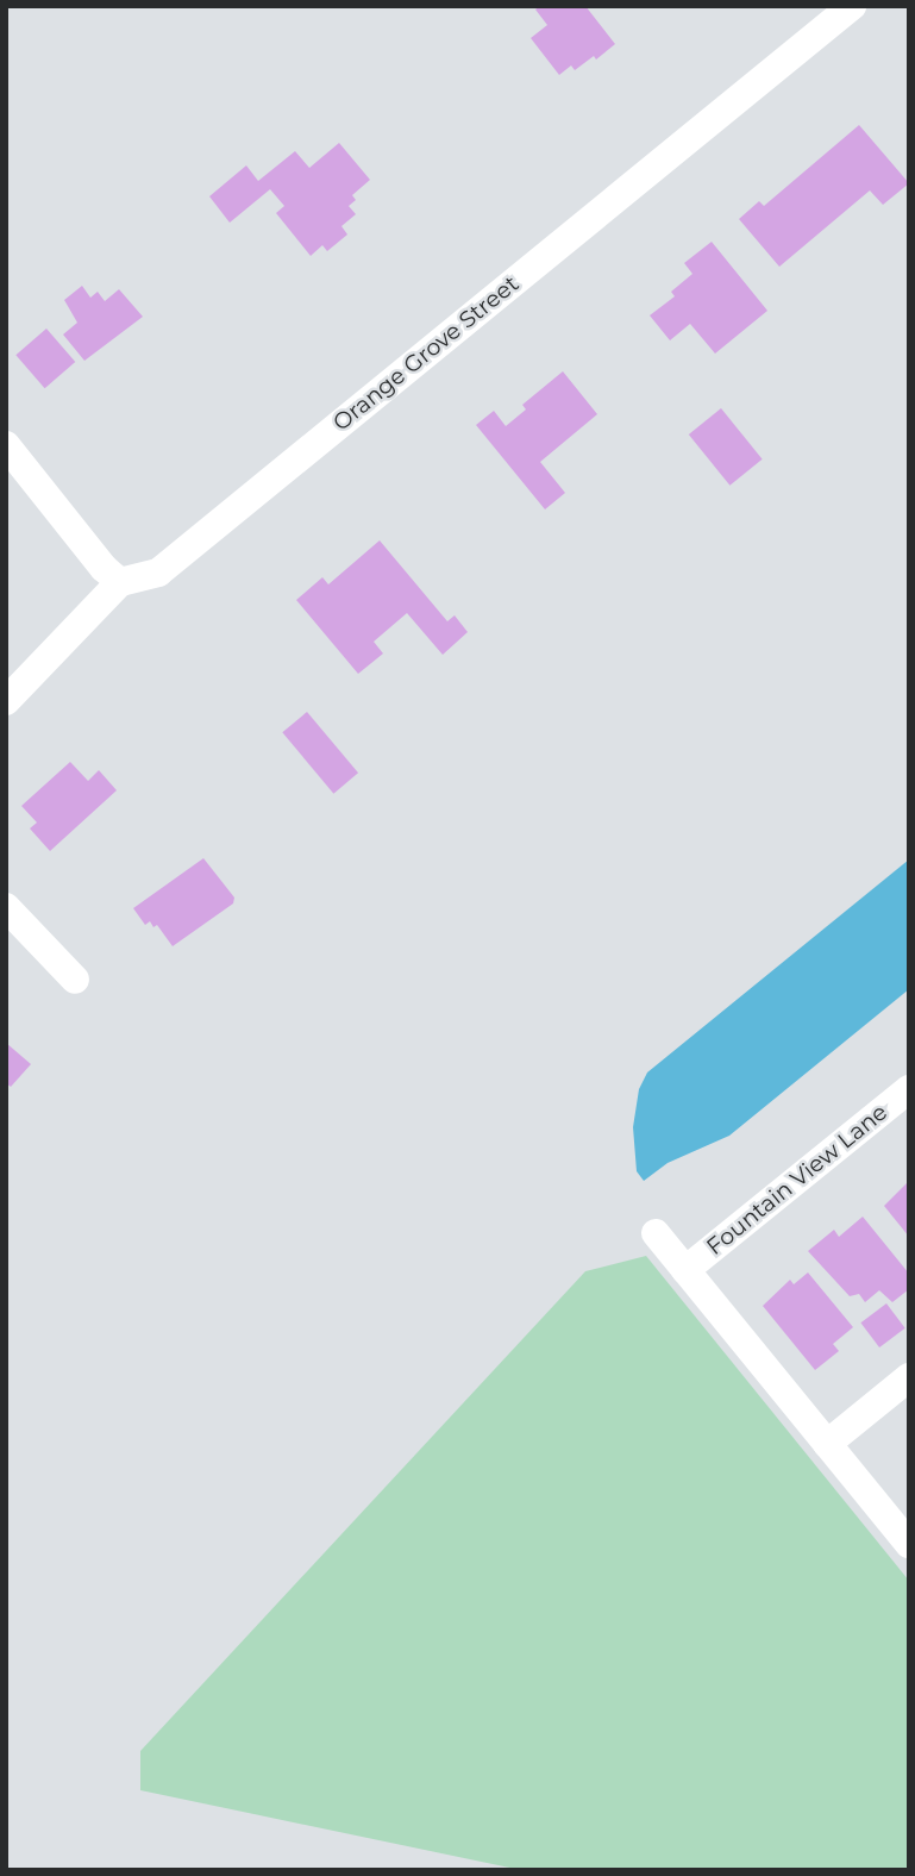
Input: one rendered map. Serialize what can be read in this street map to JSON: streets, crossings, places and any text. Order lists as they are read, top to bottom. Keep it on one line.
{"streets":{"street":["Orange Grove Street","Fountain View Lane"]}}
